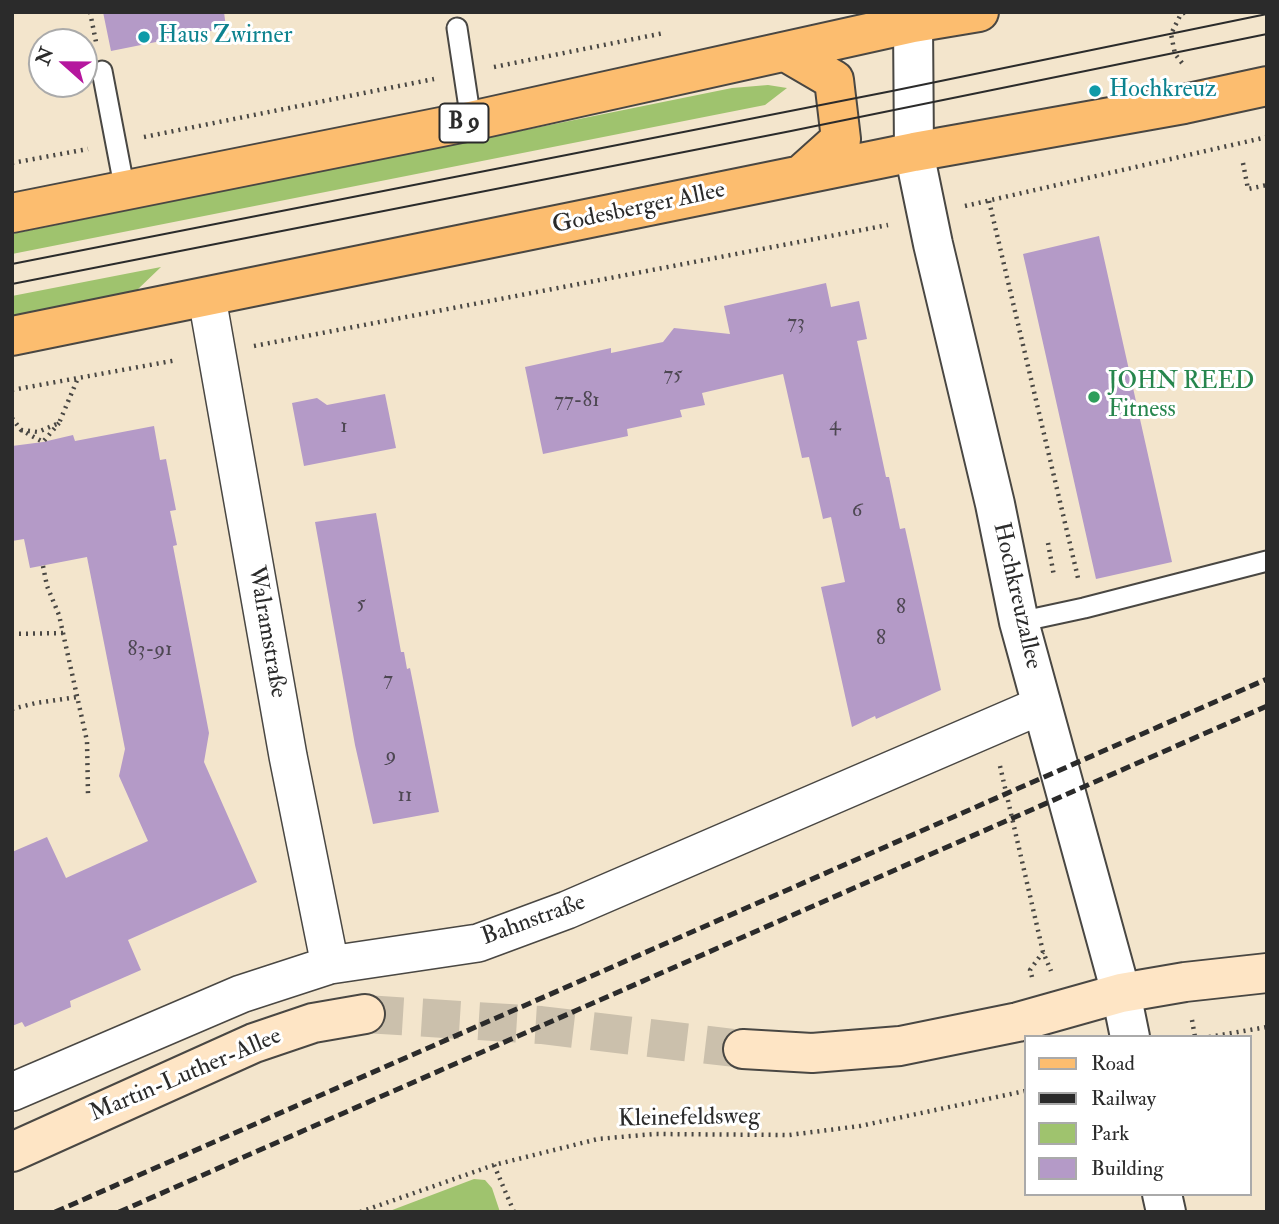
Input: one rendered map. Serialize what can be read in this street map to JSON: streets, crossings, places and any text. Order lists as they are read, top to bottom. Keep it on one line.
{"streets":{"main road":["B 9","Godesberger Allee","Martin-Luther-Allee"],"street":["Hochkreuzallee","Walramstraße","Bahnstraße"],"path":["Kleinefeldsweg"]},"crossings":[["B 9","Hochkreuzallee"],["Godesberger Allee","Hochkreuzallee"],["Godesberger Allee","Walramstraße"],["Hochkreuzallee","Bahnstraße"],["Walramstraße","Bahnstraße"]],"places":["Haus Zwirner","Hochkreuz","JOHN REED Fitness"],"house_numbers":["73","75","77-81","4","1","6","5","8","8","83-91","7","9","11"],"legend":["Road","Railway","Park","Building"],"north":"left"}
